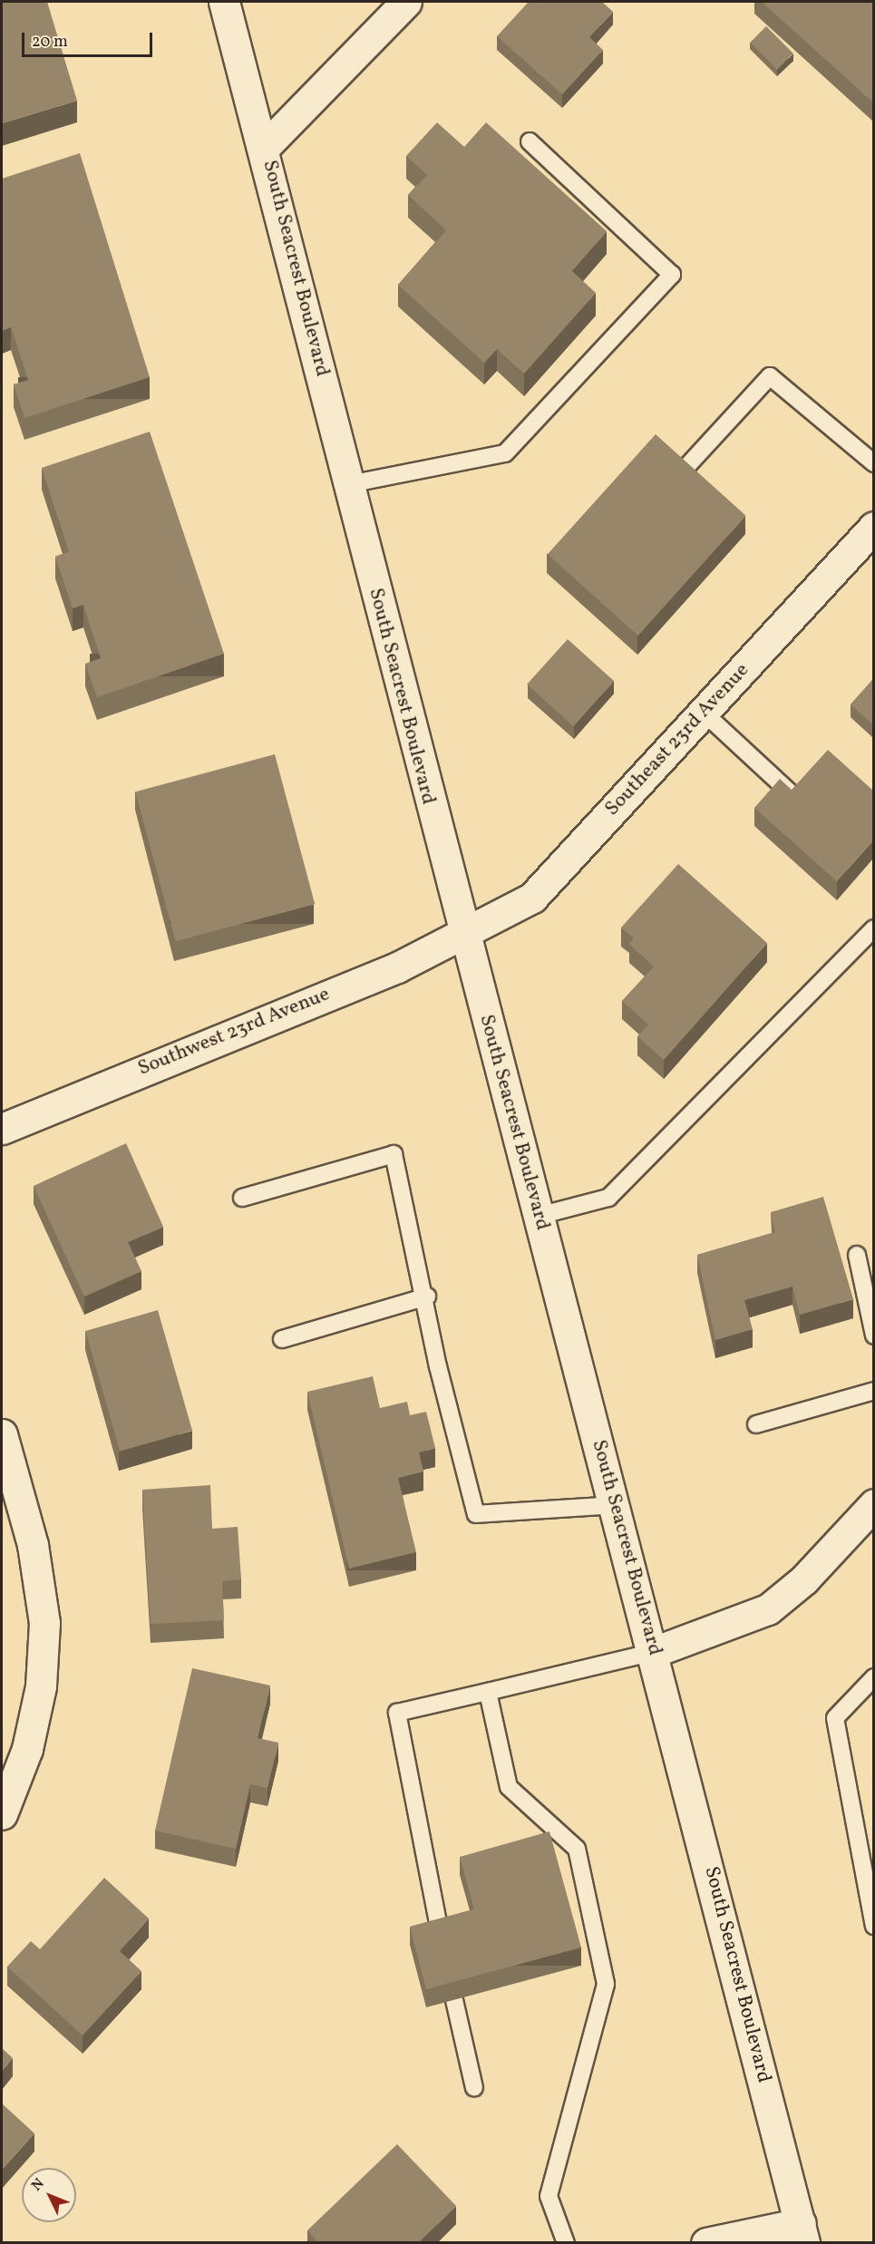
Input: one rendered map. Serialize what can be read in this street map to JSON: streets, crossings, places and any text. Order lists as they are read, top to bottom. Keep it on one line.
{"streets":{"street":["South Seacrest Boulevard","Southeast 23rd Avenue","Southwest 23rd Avenue"]},"crossings":[["South Seacrest Boulevard","Southeast 23rd Avenue"],["South Seacrest Boulevard","Southwest 23rd Avenue"],["Southeast 23rd Avenue","Southwest 23rd Avenue"]],"scale_bar":"20 m","north":"top left"}
